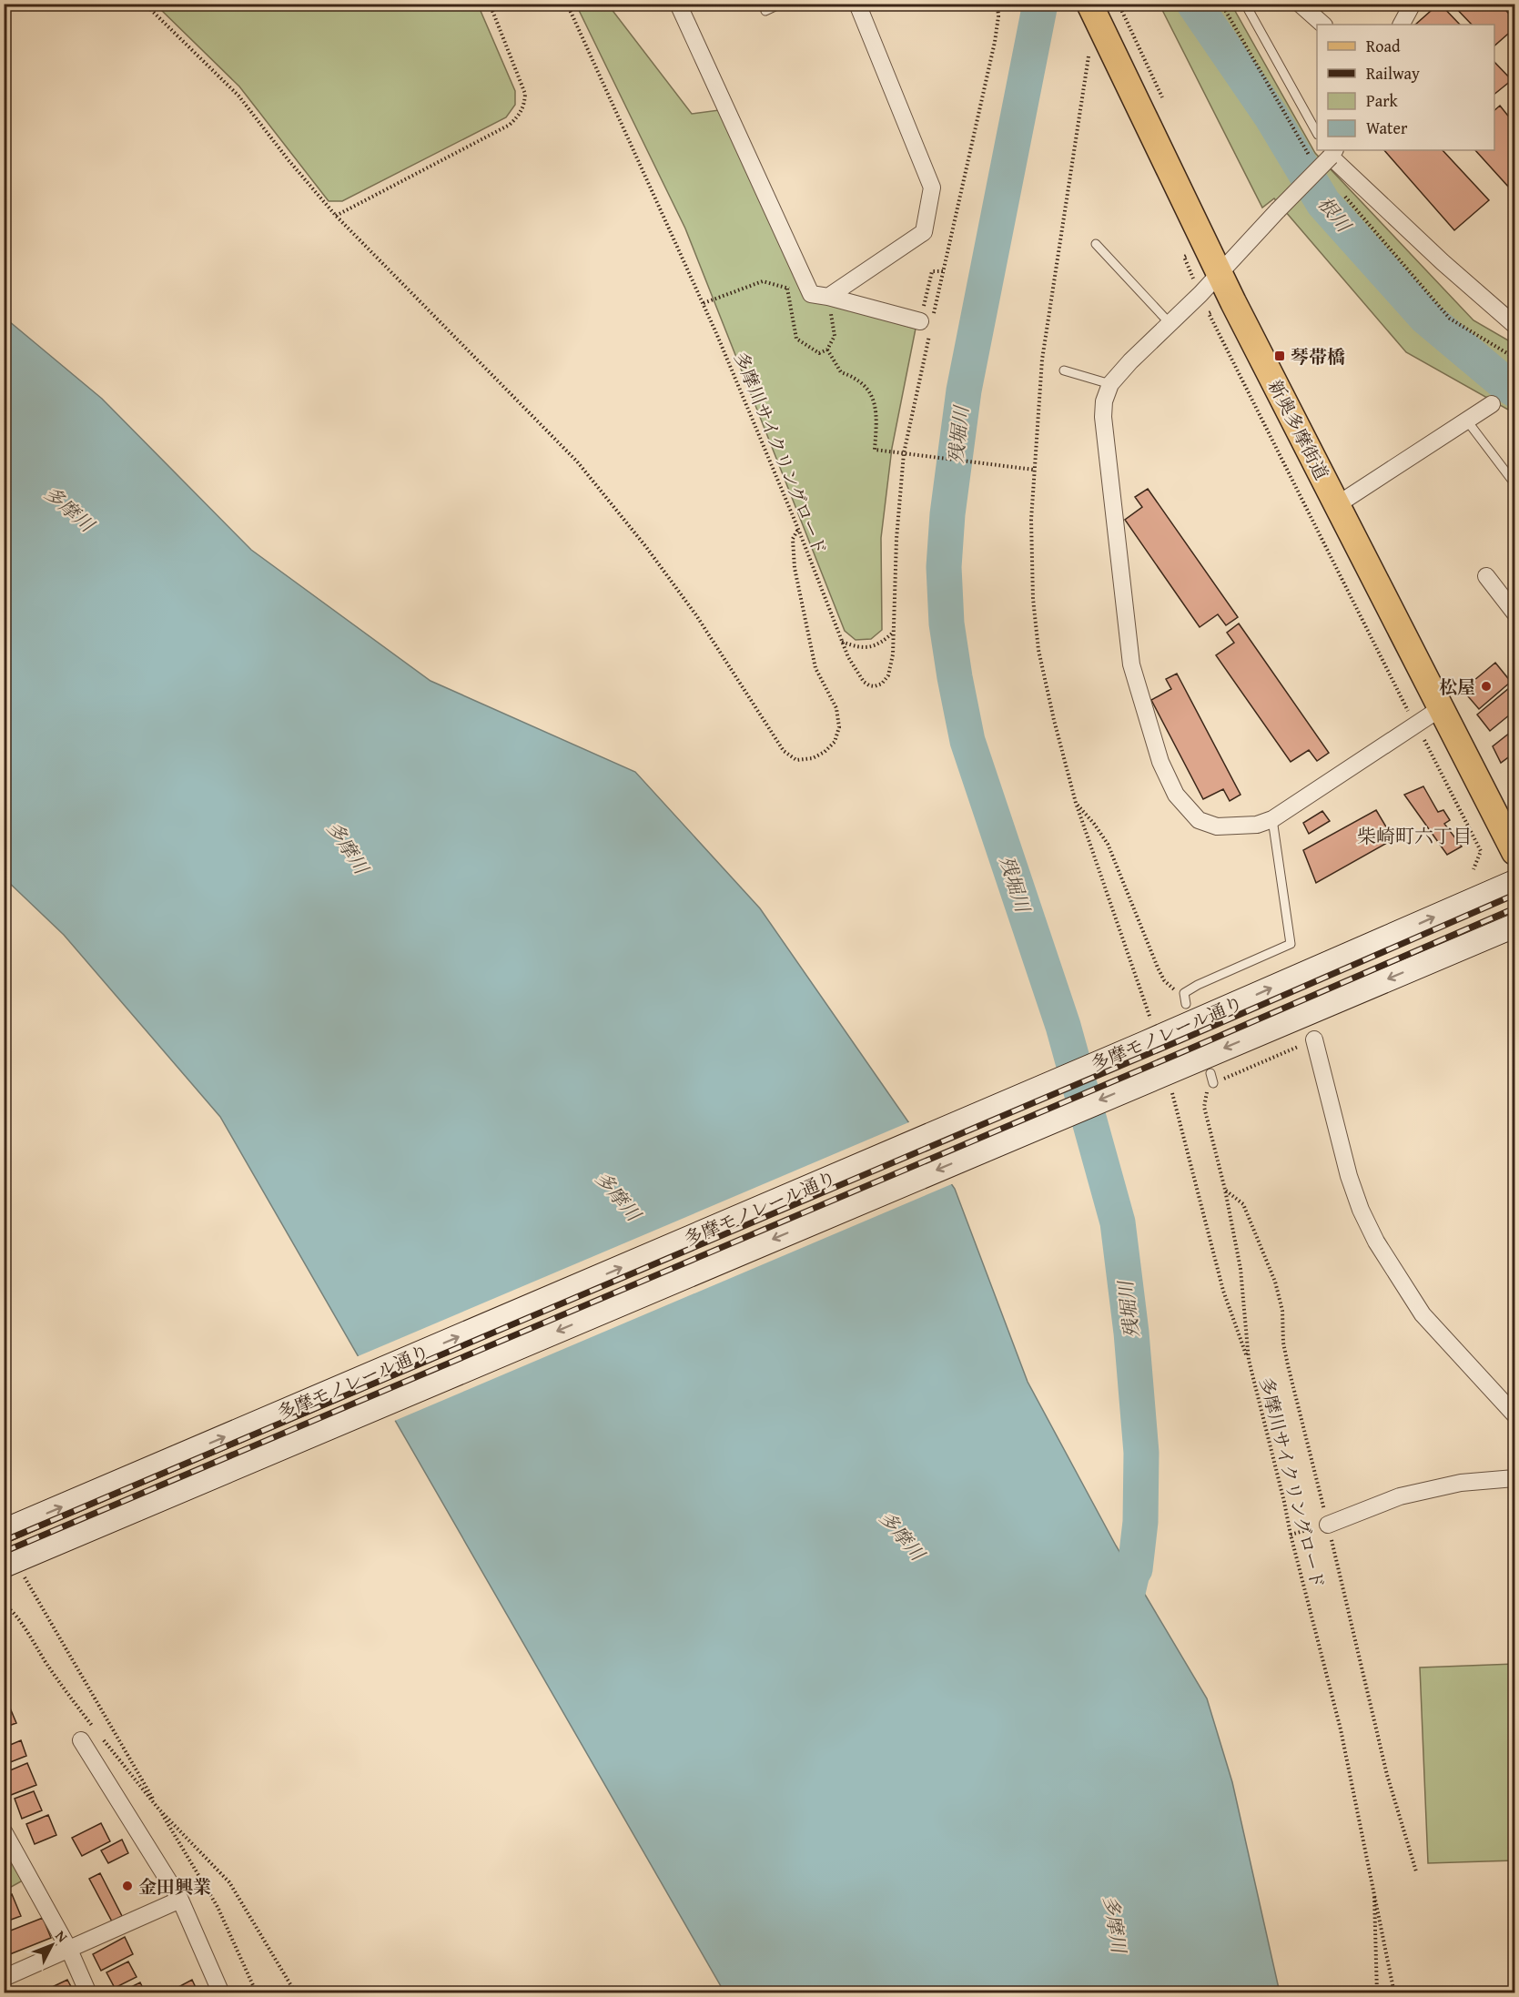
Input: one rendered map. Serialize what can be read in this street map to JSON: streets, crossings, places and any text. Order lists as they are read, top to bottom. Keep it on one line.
{"streets":{"main road":["新奥多摩街道","多摩モノレール通り"],"path":["多摩川サイクリングロード"]},"districts":["柴崎町六丁目"],"water":["根川","残堀川","多摩川"],"places":{"transit":["琴帯橋"],"other":["松屋","金田興業"]},"legend":["Road","Railway","Park","Water"],"north":"top right"}
